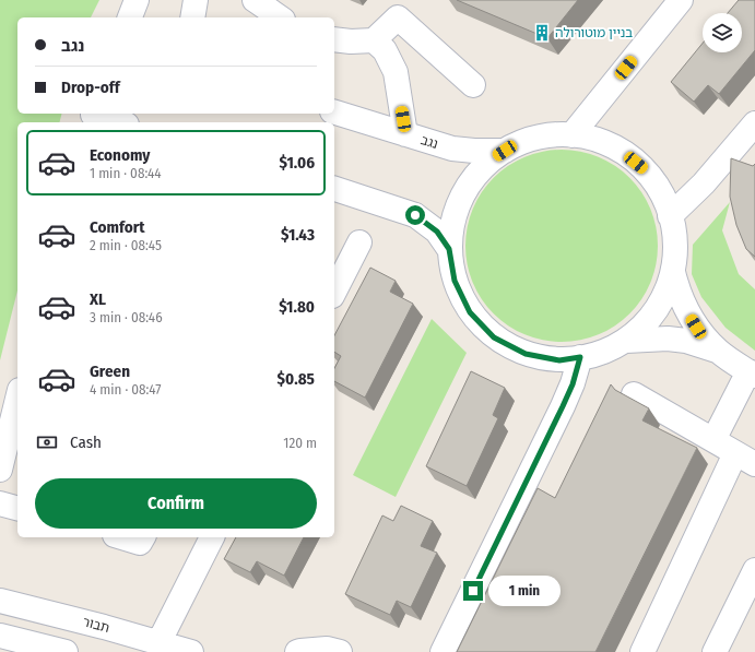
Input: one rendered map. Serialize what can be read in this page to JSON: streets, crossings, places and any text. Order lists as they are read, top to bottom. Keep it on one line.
{"streets":{"street":["נגב","תבור"]},"places":{"building":["בניין מוטורולה"]},"page":{"banner":["נגב","Drop-off"],"list":[{"name":"Economy","note":"1 min · 08:44","value":"$1.06"},{"name":"Comfort","note":"2 min · 08:45","value":"$1.43"},{"name":"XL","note":"3 min · 08:46","value":"$1.80"},{"name":"Green","note":"4 min · 08:47","value":"$0.85"}],"pay":["Cash","120 m"],"buttons":"Confirm","bubble":"1 min"}}
